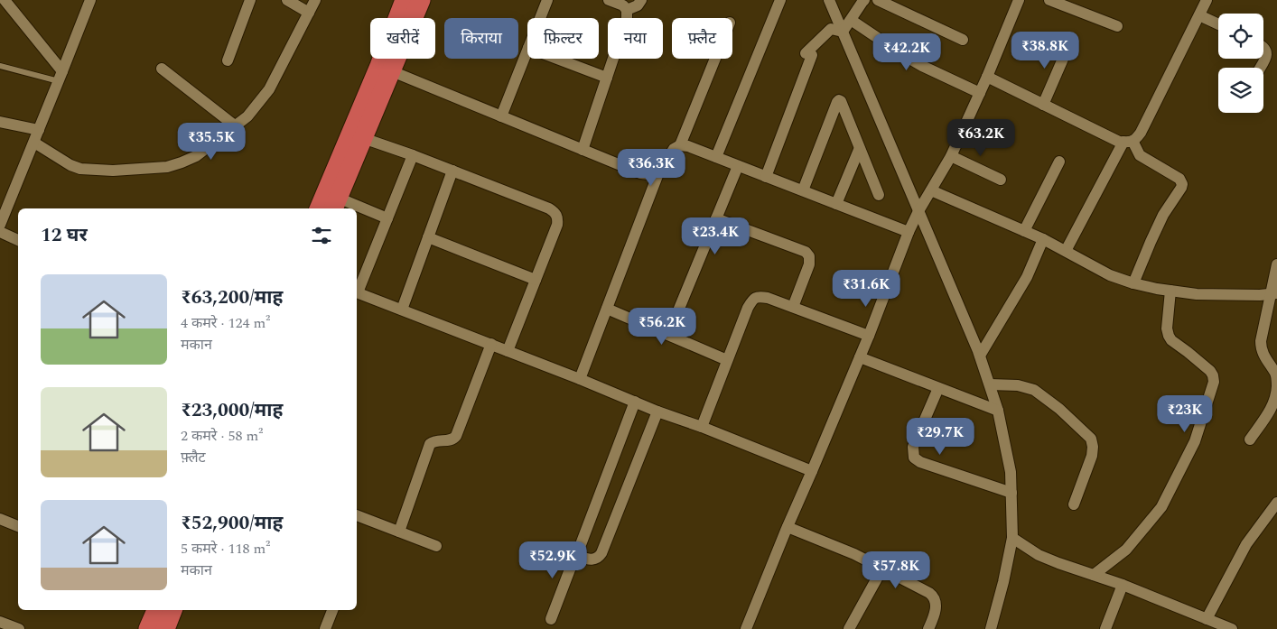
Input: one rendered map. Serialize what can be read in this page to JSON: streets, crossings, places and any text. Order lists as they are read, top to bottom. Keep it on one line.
{"page":{"chip":["खरीदें","किराया","फ़िल्टर","नया","फ़्लैट"],"price":["₹38.8K","₹42.2K","₹63.2K","₹35.5K","₹36.3K","₹23.4K","₹31.6K","₹56.2K","₹23K","₹29.7K","₹52.9K","₹57.8K"],"heading":"12 घर","list":[{"name":"₹63,200/माह","note":"4 कमरे · 124 m² · मकान"},{"name":"₹23,000/माह","note":"2 कमरे · 58 m² · फ़्लैट"},{"name":"₹52,900/माह","note":"5 कमरे · 118 m² · मकान"}]}}
